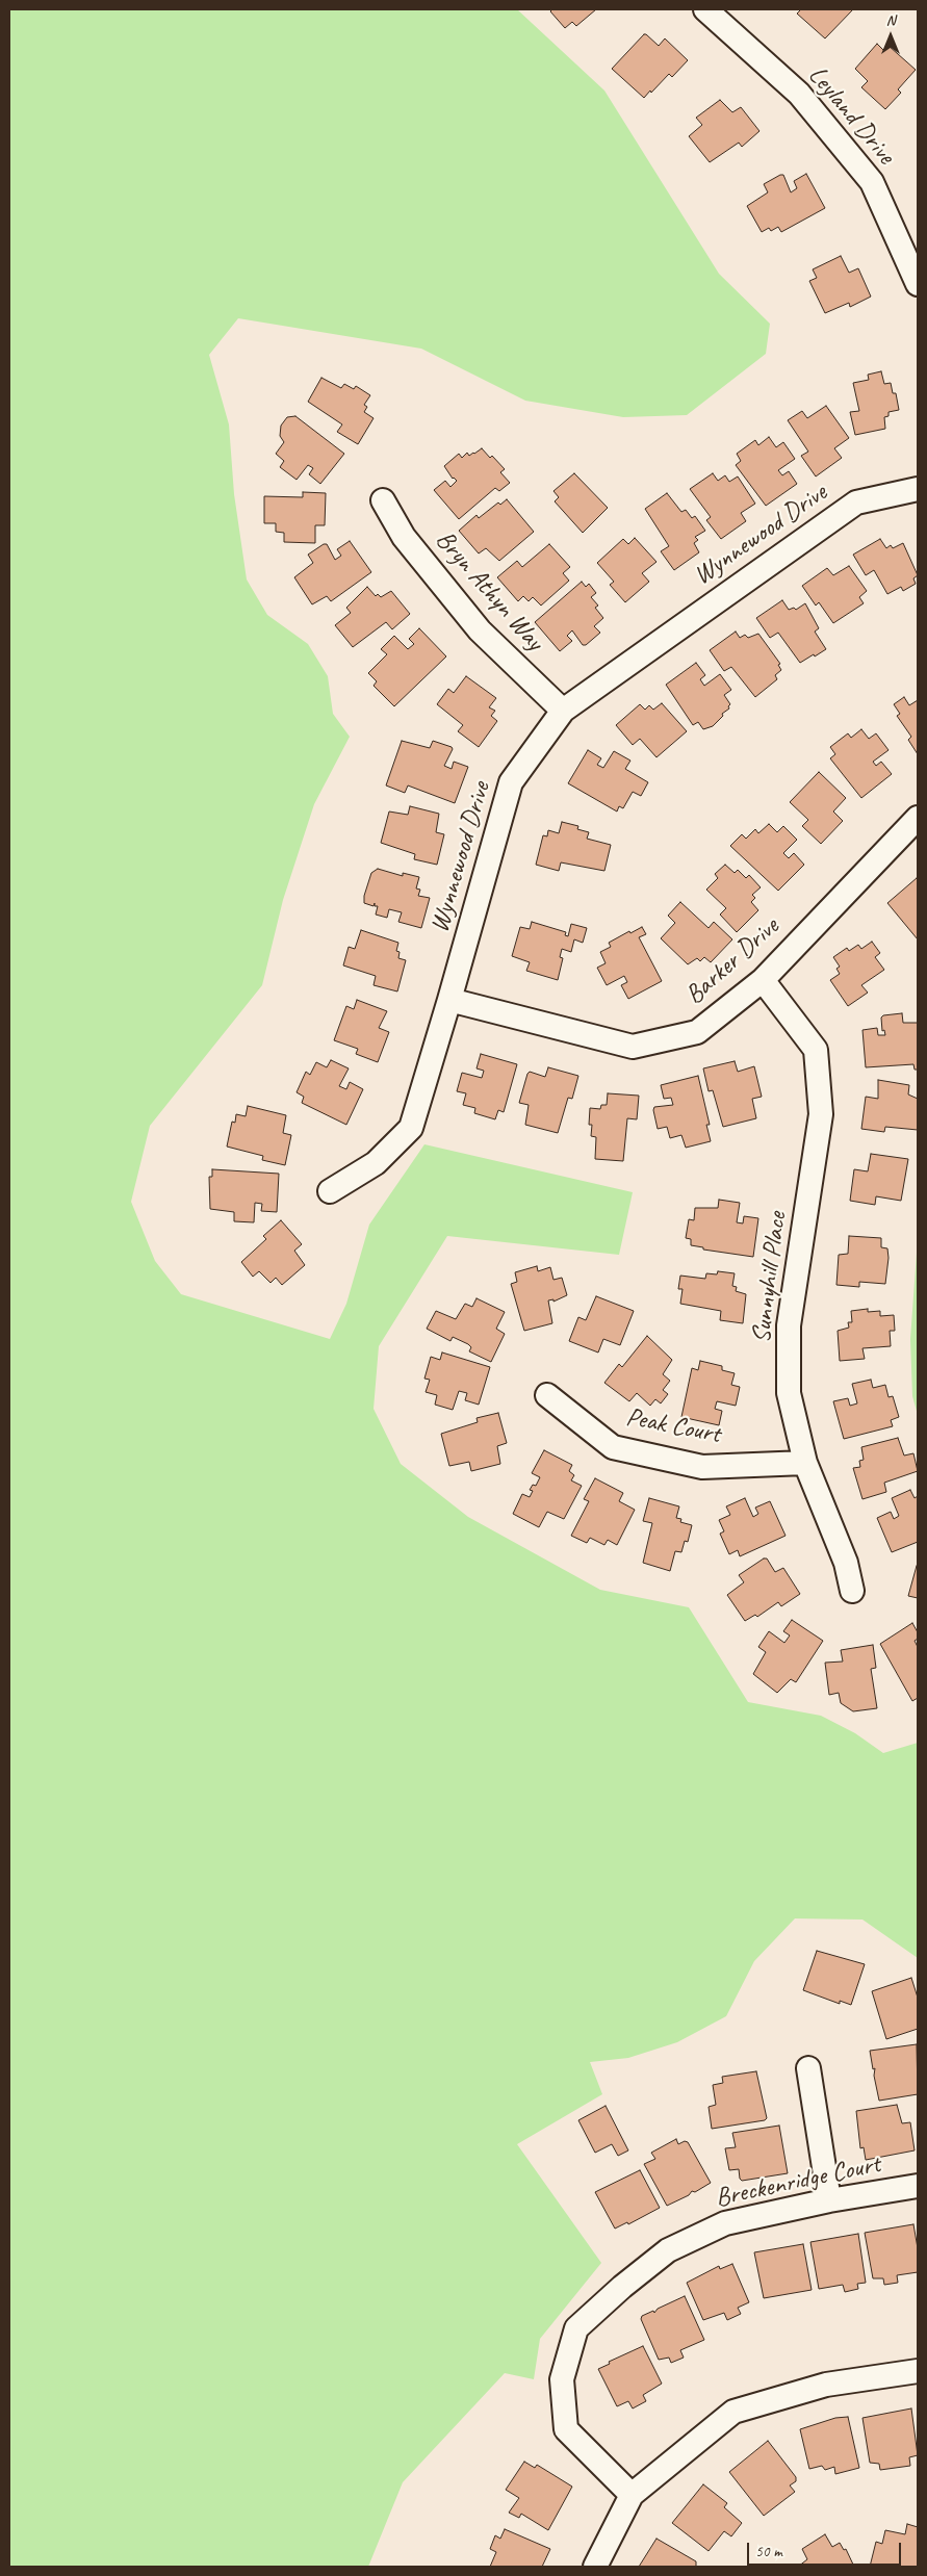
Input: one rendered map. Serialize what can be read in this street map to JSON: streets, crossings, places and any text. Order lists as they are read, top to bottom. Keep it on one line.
{"streets":{"street":["Leyland Drive","Wynnewood Drive","Bryn Athyn Way","Barker Drive","Sunnyhill Place","Peak Court","Breckenridge Court"]},"crossings":[["Wynnewood Drive","Bryn Athyn Way"],["Wynnewood Drive","Barker Drive"],["Barker Drive","Sunnyhill Place"],["Sunnyhill Place","Peak Court"]],"scale_bar":"50 m","north":"top"}
